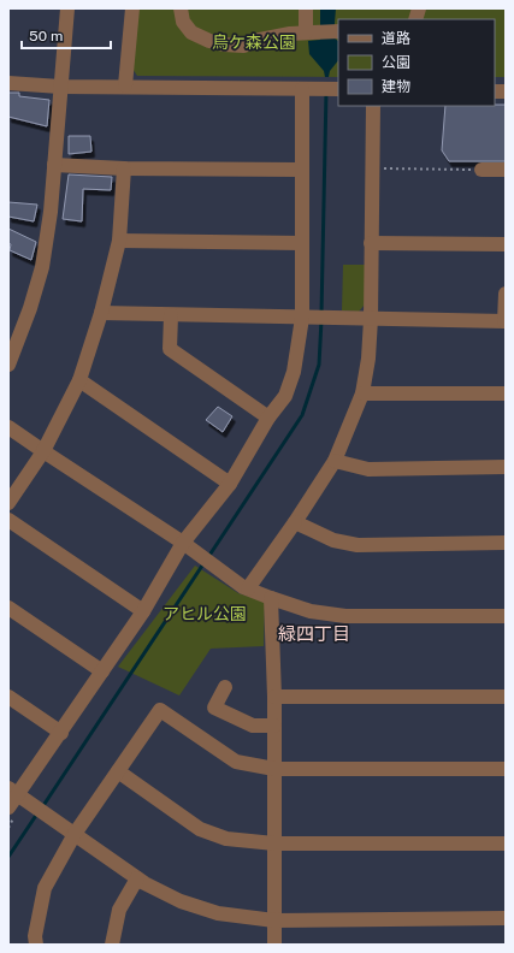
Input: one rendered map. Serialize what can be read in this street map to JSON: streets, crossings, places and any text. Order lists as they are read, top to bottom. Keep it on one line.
{"districts":["緑四丁目"],"parks":["烏ケ森公園","アヒル公園"],"legend":["道路","公園","建物"],"scale_bar":"50 m"}
